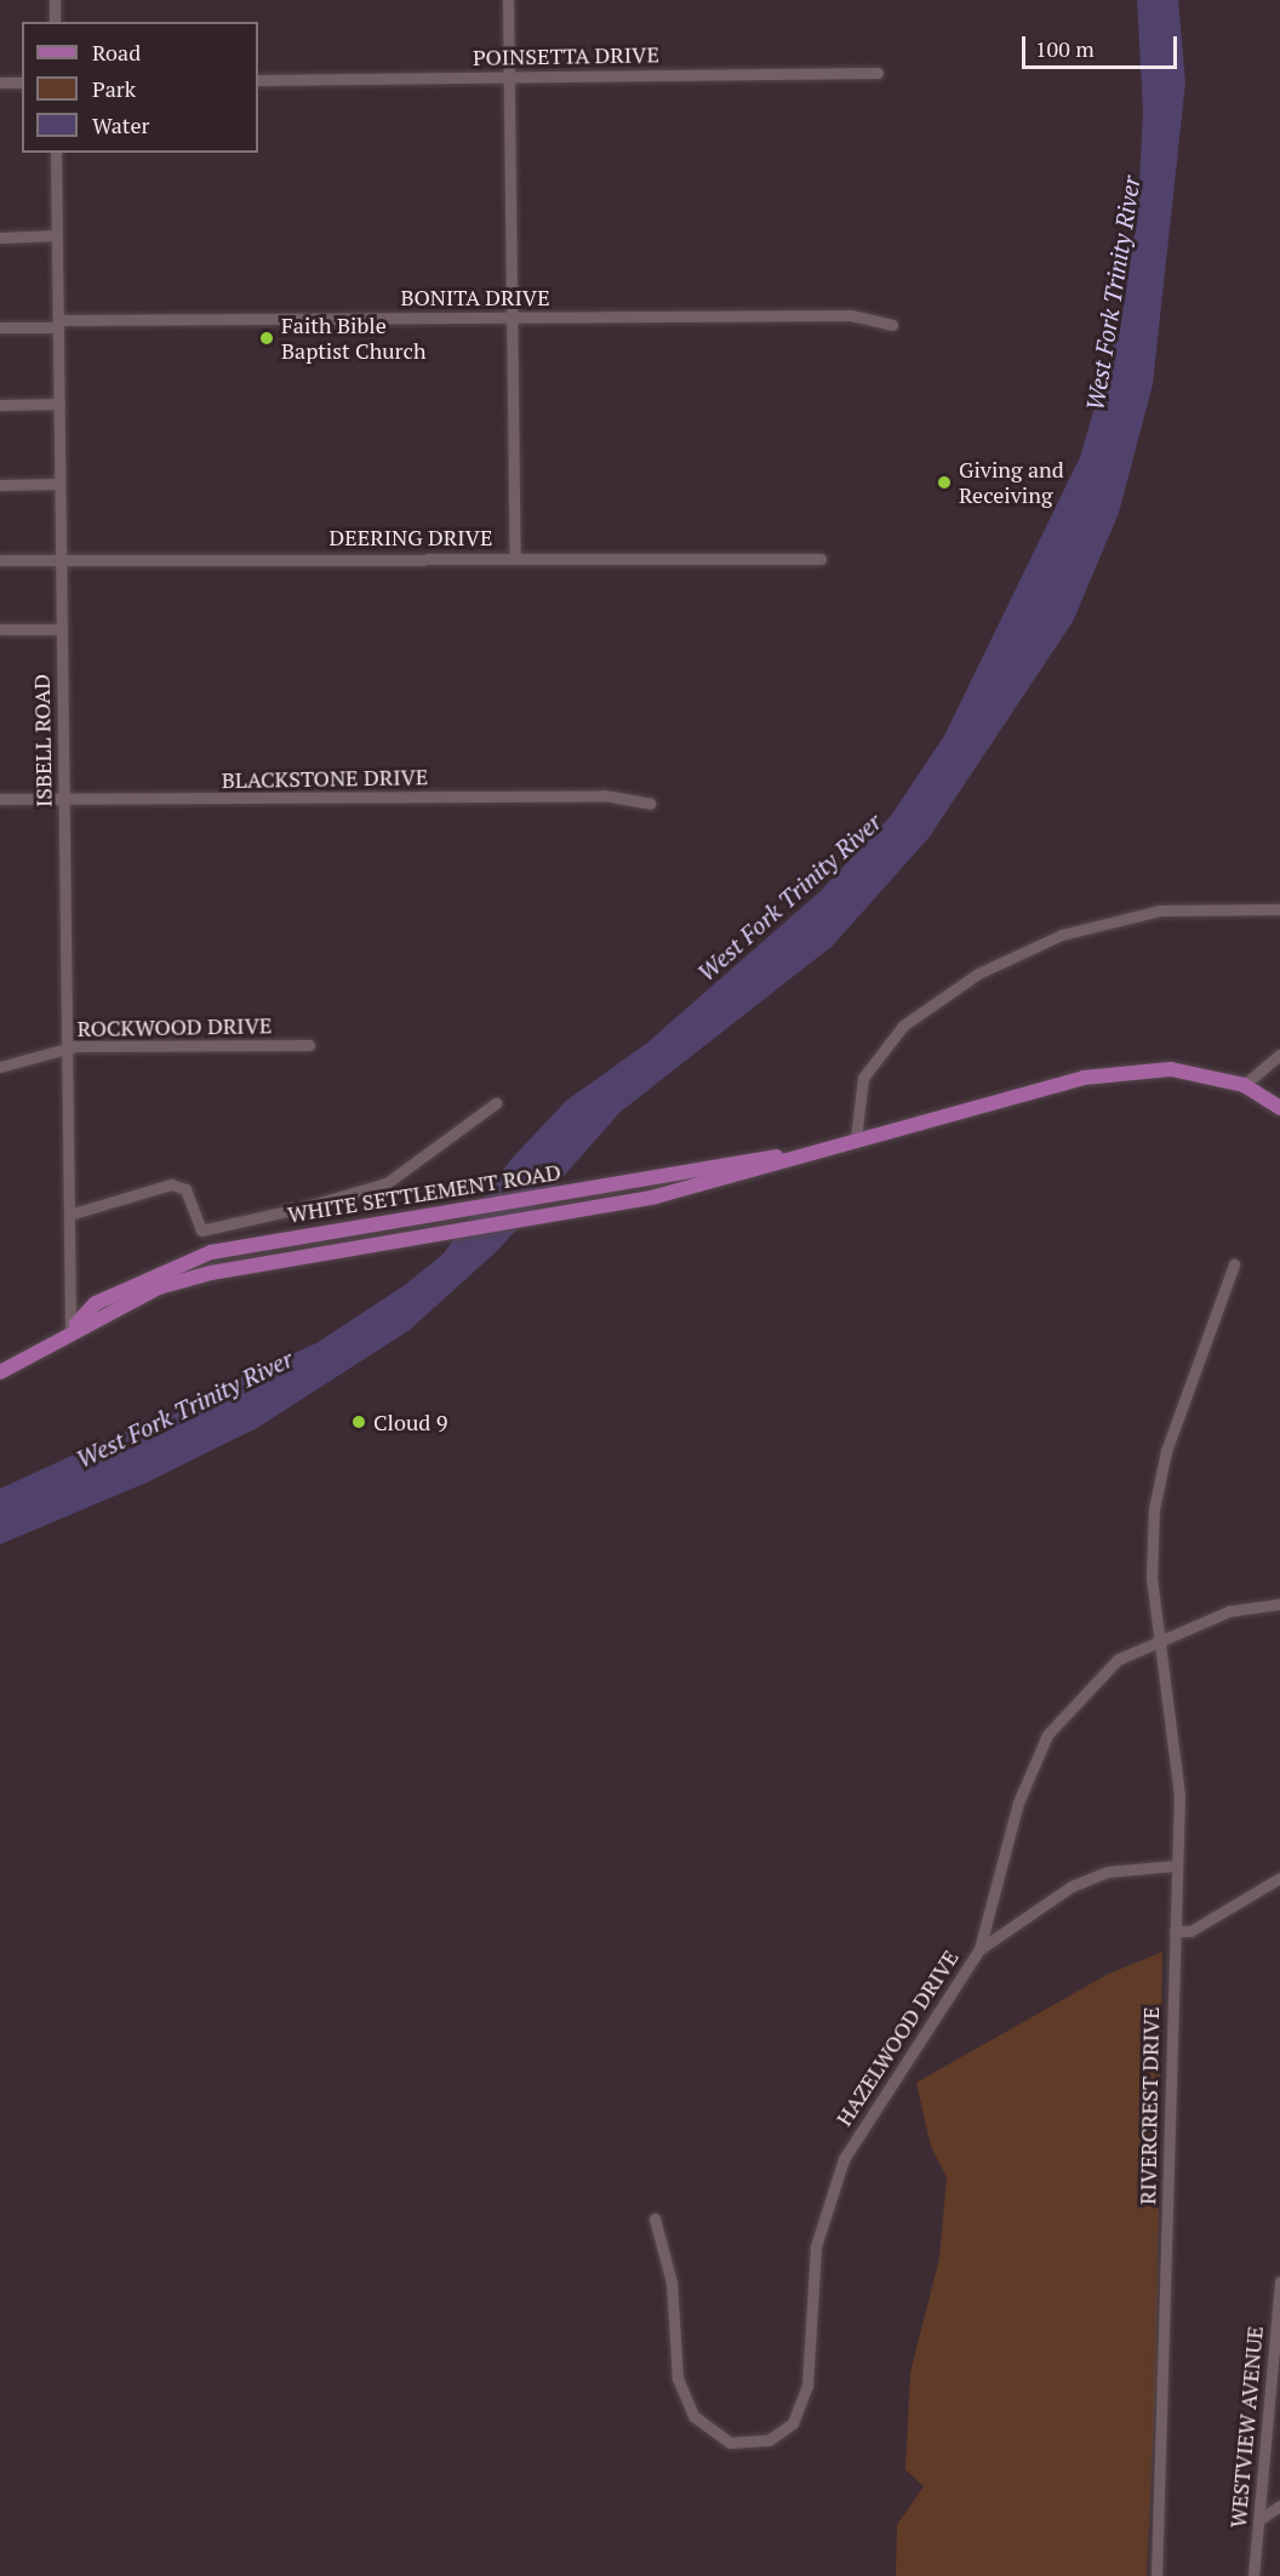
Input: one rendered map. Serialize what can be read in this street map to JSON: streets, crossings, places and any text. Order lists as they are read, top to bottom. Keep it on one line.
{"streets":{"main road":["WHITE SETTLEMENT ROAD"],"street":["POINSETTA DRIVE","BONITA DRIVE","DEERING DRIVE","ISBELL ROAD","BLACKSTONE DRIVE","ROCKWOOD DRIVE","HAZELWOOD DRIVE","RIVERCREST DRIVE","WESTVIEW AVENUE"]},"crossings":[["BONITA DRIVE","ISBELL ROAD"],["DEERING DRIVE","ISBELL ROAD"],["ISBELL ROAD","BLACKSTONE DRIVE"],["ISBELL ROAD","ROCKWOOD DRIVE"],["ISBELL ROAD","WHITE SETTLEMENT ROAD"],["HAZELWOOD DRIVE","RIVERCREST DRIVE"]],"water":["West Fork Trinity River"],"places":["Faith Bible Baptist Church","Giving and Receiving","Cloud 9"],"legend":["Road","Park","Water"],"scale_bar":"100 m"}
